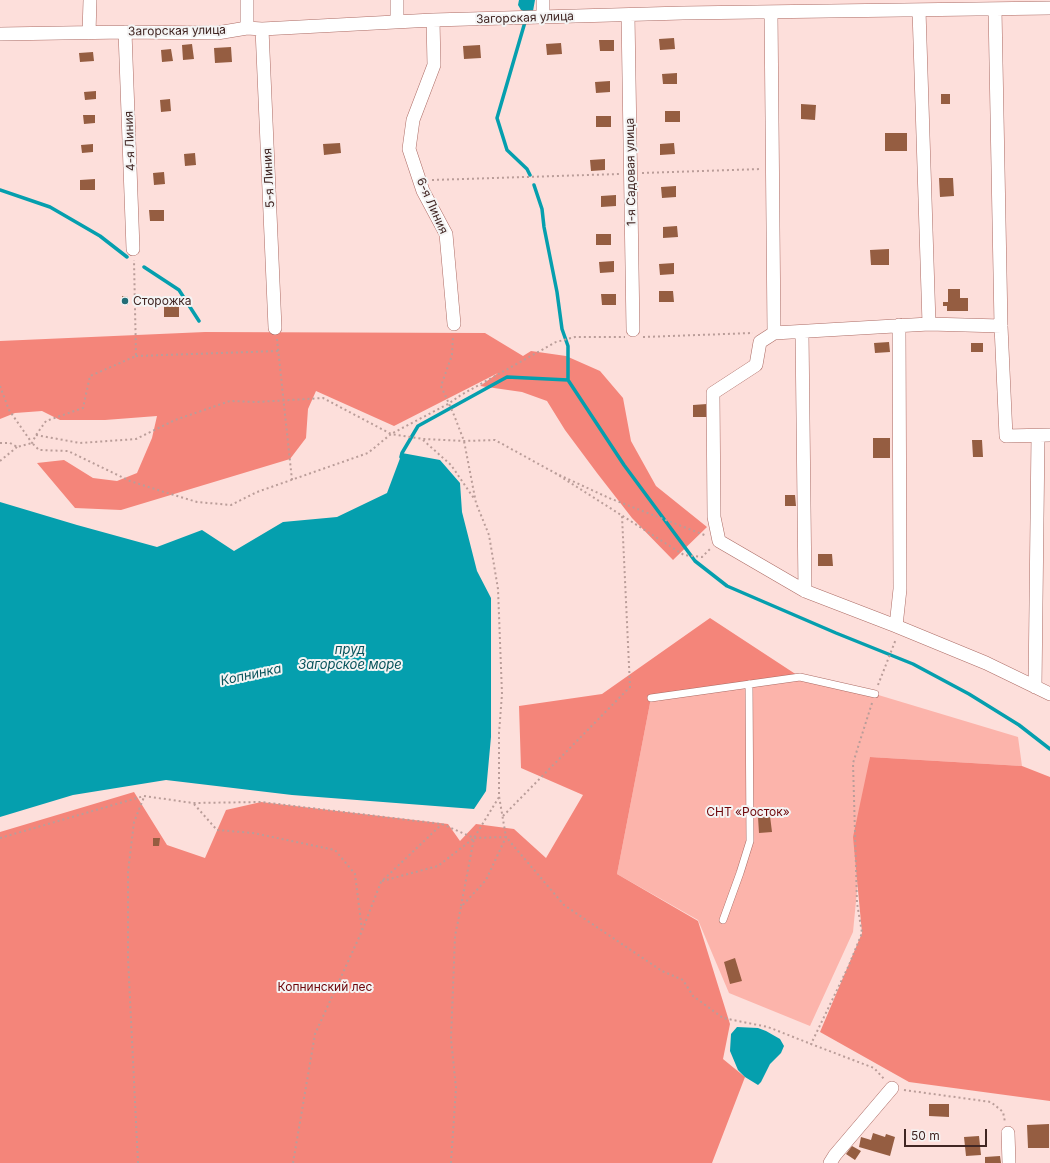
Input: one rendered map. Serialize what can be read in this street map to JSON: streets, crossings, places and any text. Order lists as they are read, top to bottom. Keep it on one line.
{"streets":{"street":["Загорская улица","4-я Линия","1-я Садовая улица","5-я Линия","6-я Линия"]},"crossings":[["Загорская улица","4-я Линия"],["Загорская улица","1-я Садовая улица"],["Загорская улица","5-я Линия"],["Загорская улица","6-я Линия"]],"water":["пруд Загорское море","Копнинка"],"parks":["СНТ «Росток»","Копнинский лес"],"places":["Сторожка"],"scale_bar":"50 m"}
